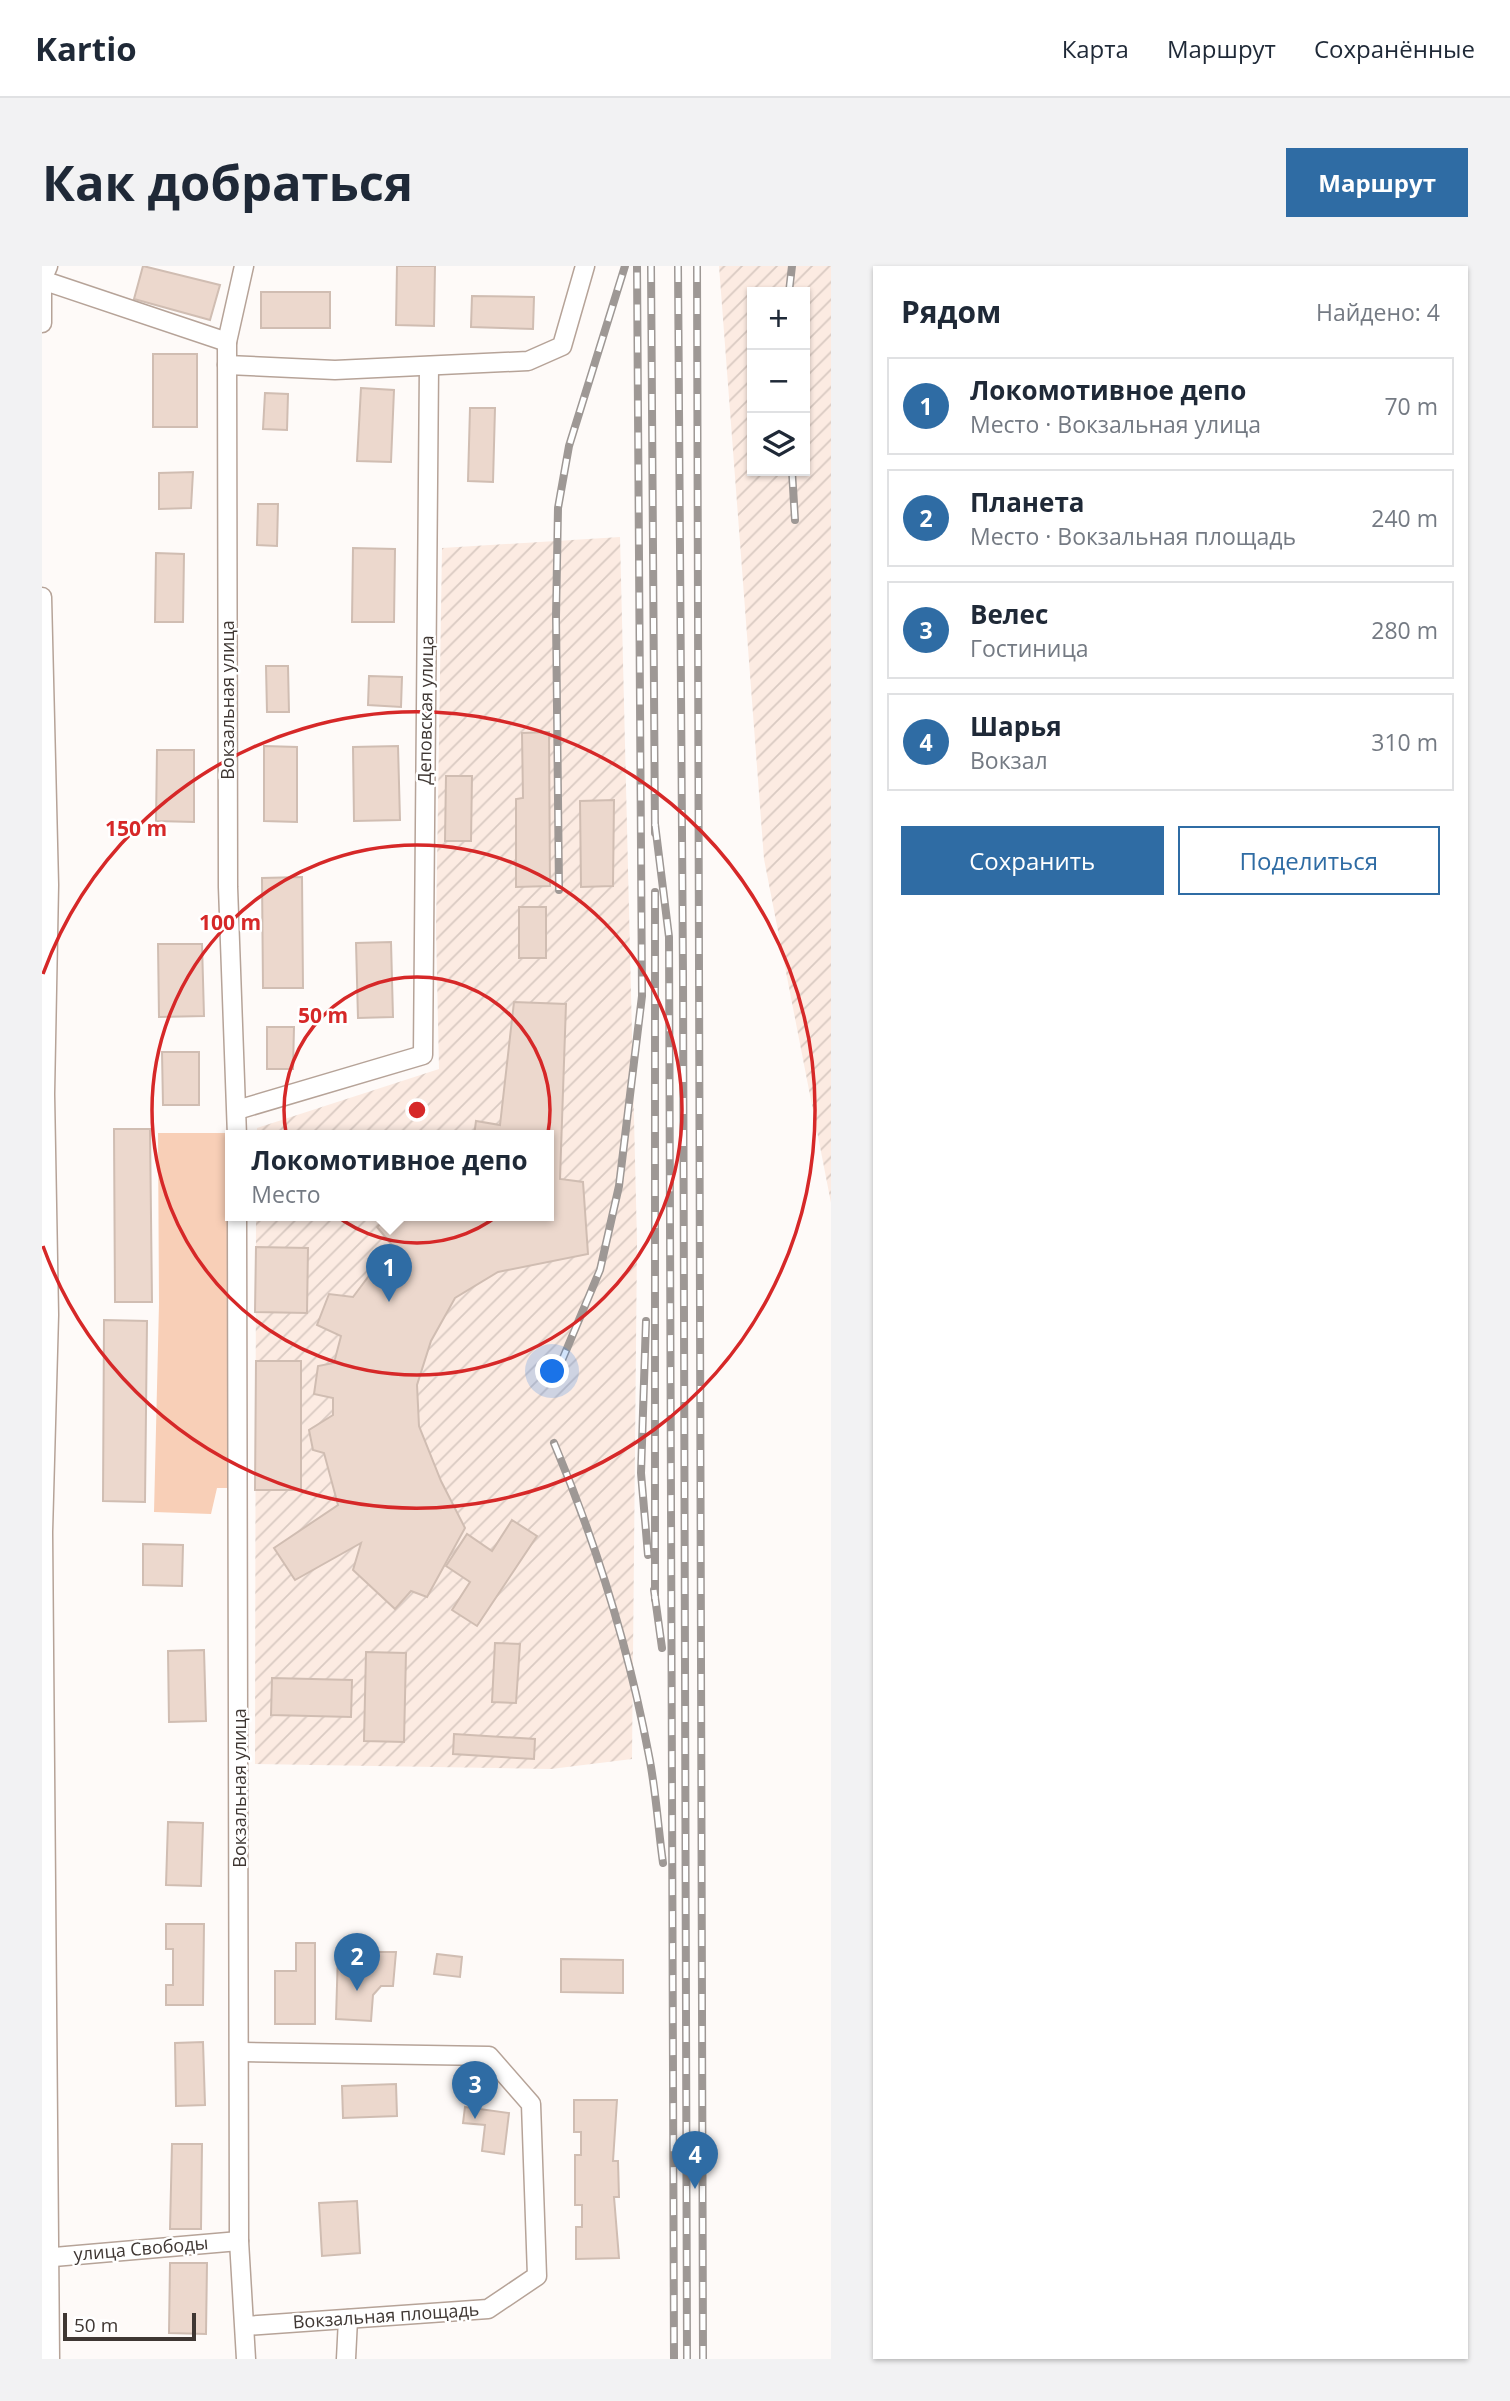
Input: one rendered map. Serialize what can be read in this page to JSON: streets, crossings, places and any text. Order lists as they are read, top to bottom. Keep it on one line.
{"streets":{"street":["Вокзальная улица","Деповская улица","улица Свободы","Вокзальная площадь"]},"crossings":[["Вокзальная улица","Деповская улица"],["Вокзальная улица","улица Свободы"],["Вокзальная улица","Вокзальная площадь"]],"scale_bar":"50 m","page":{"header":"Kartio","nav":["Карта","Маршрут","Сохранённые"],"buttons":["Маршрут",["Сохранить","Поделиться"]],"title":"Как добраться","heading":["Рядом","Найдено: 4"],"map_buttons":["+","−"],"list":[{"mark":"1","name":"Локомотивное депо","note":"Место · Вокзальная улица","value":"70 m"},{"mark":"2","name":"Планета","note":"Место · Вокзальная площадь","value":"240 m"},{"mark":"3","name":"Велес","note":"Гостиница","value":"280 m"},{"mark":"4","name":"Шарья","note":"Вокзал","value":"310 m"}],"popup":["Локомотивное депо","Место"],"pins":["1","2","3","4"],"scale":"50 m"},"rings":["150 m","100 m","50 m"]}
